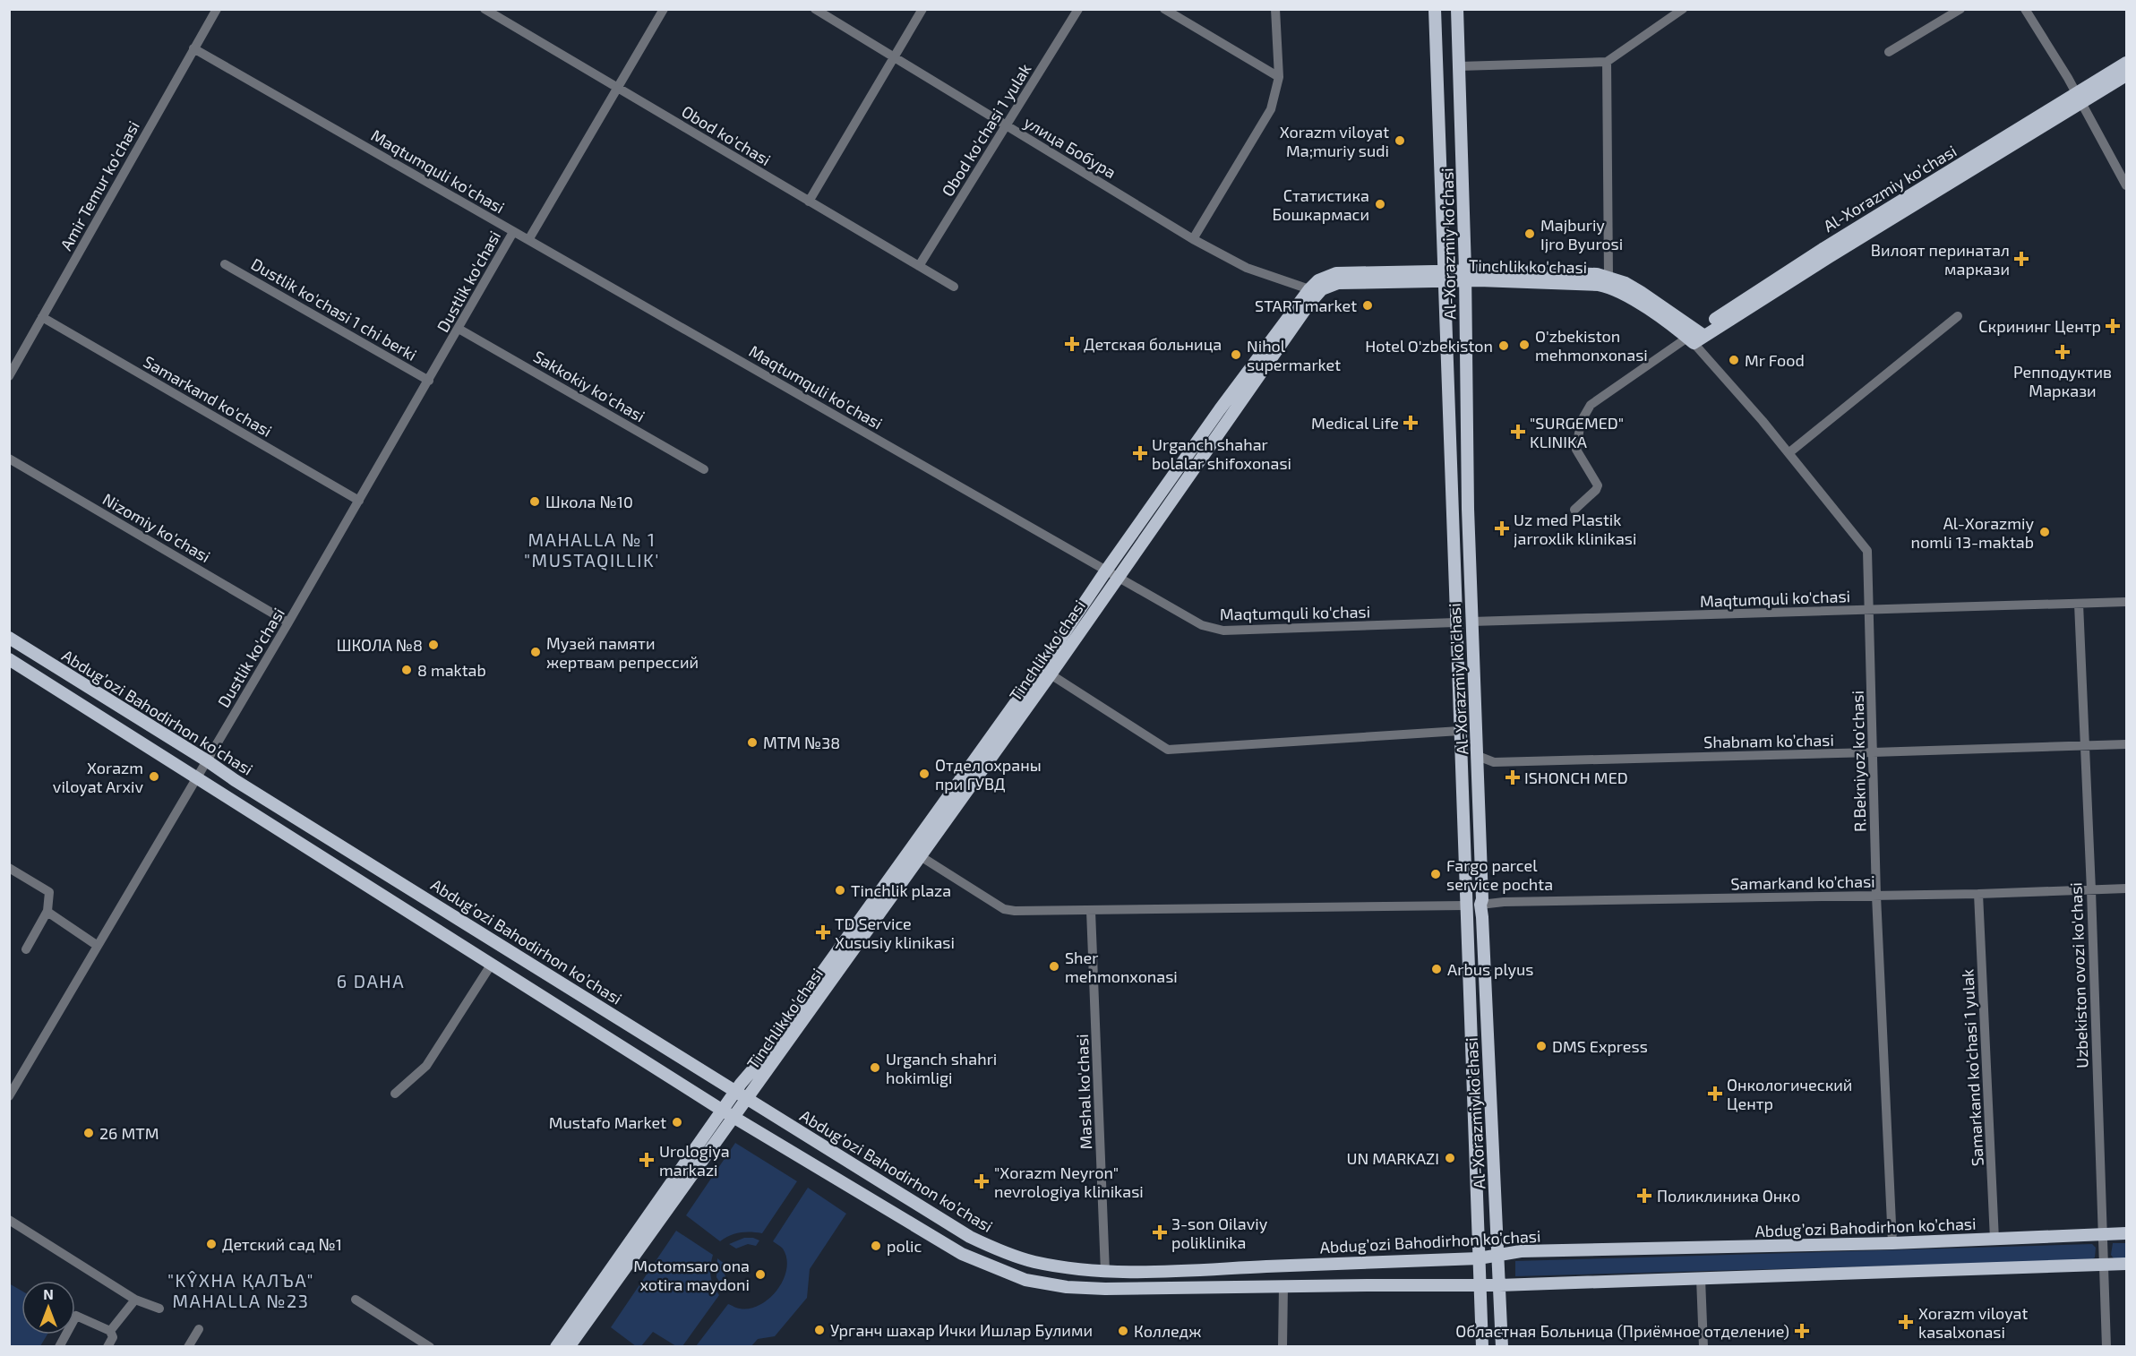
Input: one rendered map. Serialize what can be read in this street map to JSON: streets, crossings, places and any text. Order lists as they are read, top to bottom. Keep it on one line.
{"streets":{"main road":["Al-Xorazmiy ko’chasi","Tinchlik ko'chasi","Abdug’ozi Bahodirhon ko’chasi"],"street":["Obod ko'chasi 1 yulak","Obod ko'chasi","улица Бобура","Maqtumquli ko'chasi","Amir Temur ko'chasi","Dustlik ko'chasi","Dustlik ko'chasi 1 chi berki","Sakkokiy ko'chasi","Samarkand ko'chasi","Nizomiy ko'chasi","Shabnam ko’chasi","R.Bekniyoz ko'chasi","Samarkand ko’chasi","Uzbekiston ovozi ko'chasi","Samarkand ko’chasi 1 yulak","Mashal ko'chasi"]},"crossings":[["Obod ko'chasi 1 yulak","Obod ko'chasi"],["Obod ko'chasi 1 yulak","улица Бобура"],["улица Бобура","Tinchlik ko'chasi"],["Maqtumquli ko'chasi","Amir Temur ko'chasi"],["Maqtumquli ko'chasi","Al-Xorazmiy ko’chasi"],["Maqtumquli ko'chasi","Tinchlik ko'chasi"],["Maqtumquli ko'chasi","Dustlik ko'chasi"],["Maqtumquli ko'chasi","R.Bekniyoz ko'chasi"],["Maqtumquli ko'chasi","Uzbekiston ovozi ko'chasi"],["Amir Temur ko'chasi","Samarkand ko'chasi"],["Al-Xorazmiy ko’chasi","Tinchlik ko'chasi"],["Al-Xorazmiy ko’chasi","Abdug’ozi Bahodirhon ko’chasi"],["Al-Xorazmiy ko’chasi","Shabnam ko’chasi"],["Al-Xorazmiy ko’chasi","R.Bekniyoz ko'chasi"],["Al-Xorazmiy ko’chasi","Samarkand ko’chasi"],["Tinchlik ko'chasi","Abdug’ozi Bahodirhon ko’chasi"],["Tinchlik ko'chasi","R.Bekniyoz ko'chasi"],["Dustlik ko'chasi","Dustlik ko'chasi 1 chi berki"],["Dustlik ko'chasi","Sakkokiy ko'chasi"],["Dustlik ko'chasi","Samarkand ko'chasi"],["Dustlik ko'chasi","Nizomiy ko'chasi"],["Dustlik ko'chasi","Abdug’ozi Bahodirhon ko’chasi"],["Abdug’ozi Bahodirhon ko’chasi","R.Bekniyoz ko'chasi"],["Abdug’ozi Bahodirhon ko’chasi","Uzbekiston ovozi ko'chasi"],["Abdug’ozi Bahodirhon ko’chasi","Samarkand ko’chasi 1 yulak"],["Abdug’ozi Bahodirhon ko’chasi","Mashal ko'chasi"],["Shabnam ko’chasi","R.Bekniyoz ko'chasi"],["Shabnam ko’chasi","Uzbekiston ovozi ko'chasi"],["R.Bekniyoz ko'chasi","Samarkand ko’chasi"],["Samarkand ko’chasi","Uzbekiston ovozi ko'chasi"],["Samarkand ko’chasi","Samarkand ko’chasi 1 yulak"]],"districts":["MAHALLA № 1 \"MUSTAQILLIK'","6 DAHA","\"KŶХНА ҚАЛЪА\" MAHALLA №23"],"places":{"other":["Xorazm viloyat Ma;muriy sudi","Статистика Бошкармаси","Majburiy Ijro Byurosi","START market","O'zbekiston mehmonxonasi","Hotel O'zbekiston","Nihol supermarket","Mr Food","Школа №10","Аl-Xоrаzmiy nоmli 13-mаktаb","ШКОЛА №8","Музей памяти жертвам репрессий","8 maktab","МТМ №38","Отдел охраны при ГУВД","Xorazm viloyat Arxiv","Fargo parcel service pochta","Tinchlik plaza","Sher mehmonxonasi","Arbus plyus","DMS Express","Urganch shahri hokimligi","Mustafo Market","26 MTM","UN MARKAZI","Детский сад №1","polic","Motomsaro ona xotira maydoni","Урганч шахар Ички Ишлар Булими","Колледж"],"health":["Вилоят перинатал маркази","Скрининг Центр","Детская больница","Репподуктив Маркази","Medical Life","\"SURGEMED\" KLINIKA","Urganch shahar bolalar shifoxonasi","Uz med Plastik jarroxlik klinikasi","ISHONCH MED","TD Service Xususiy klinikasi","Онкологический Центр","Urologiya markazi","\"Xorazm Neyron\" nevrologiya klinikasi","Поликлиника Онко","3-son Oilaviy poliklinika","Xorazm viloyat kasalxonasi","Областная Больница (Приёмное отделение)"]},"north":"top"}
